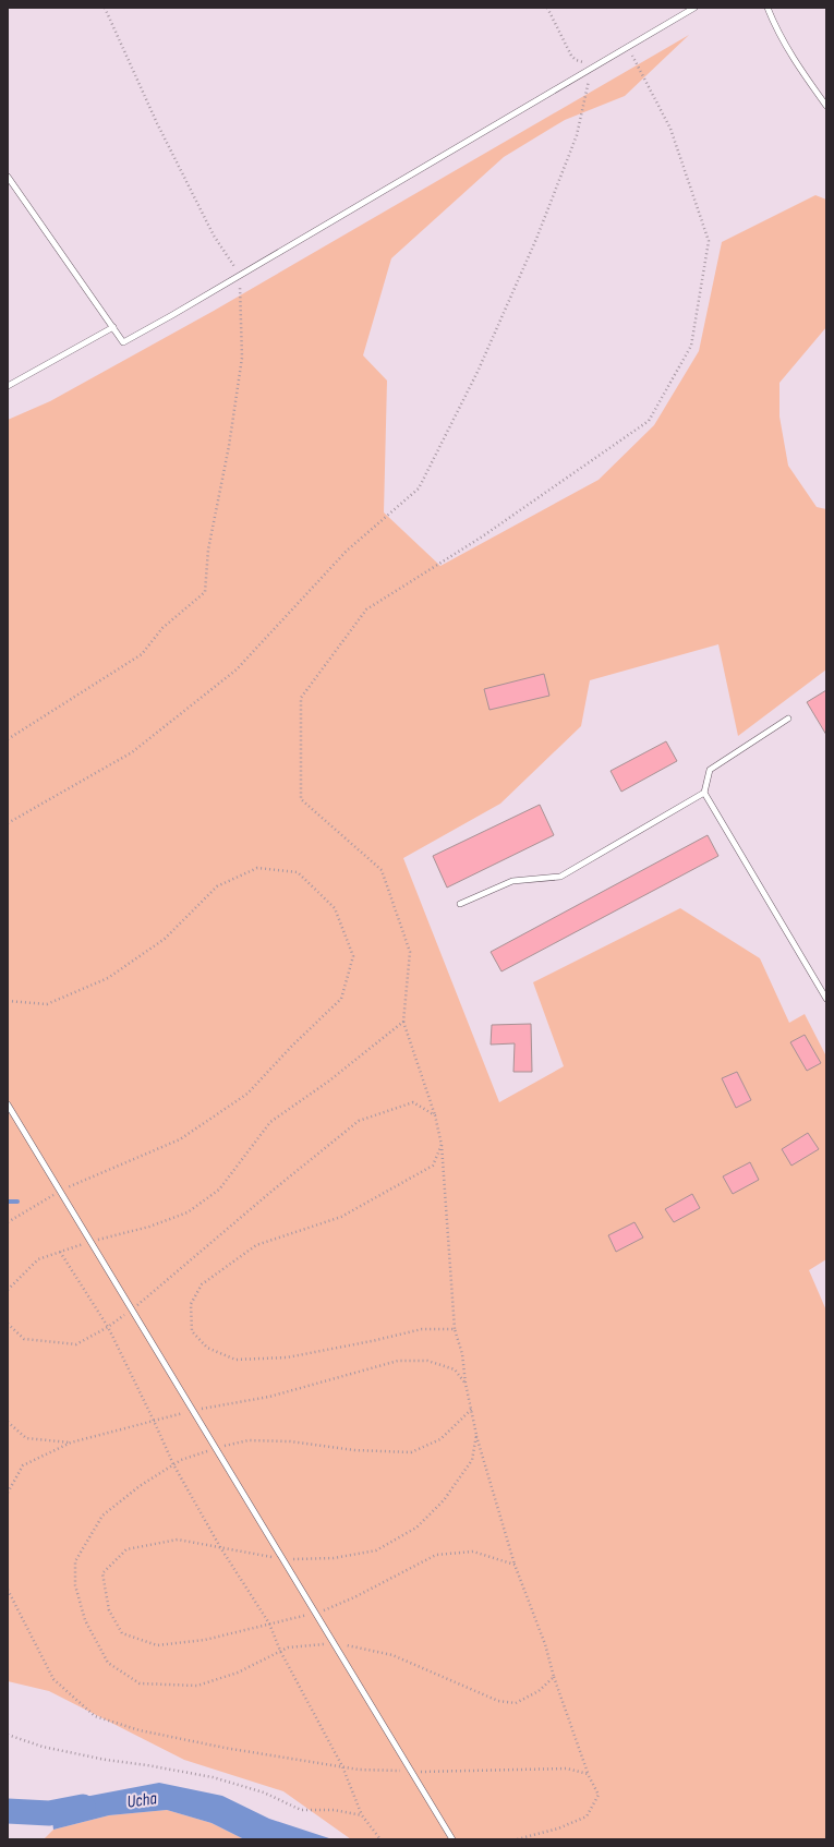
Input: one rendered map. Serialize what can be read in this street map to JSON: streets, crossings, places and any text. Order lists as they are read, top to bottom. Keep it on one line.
{"water":["Ucha"]}
